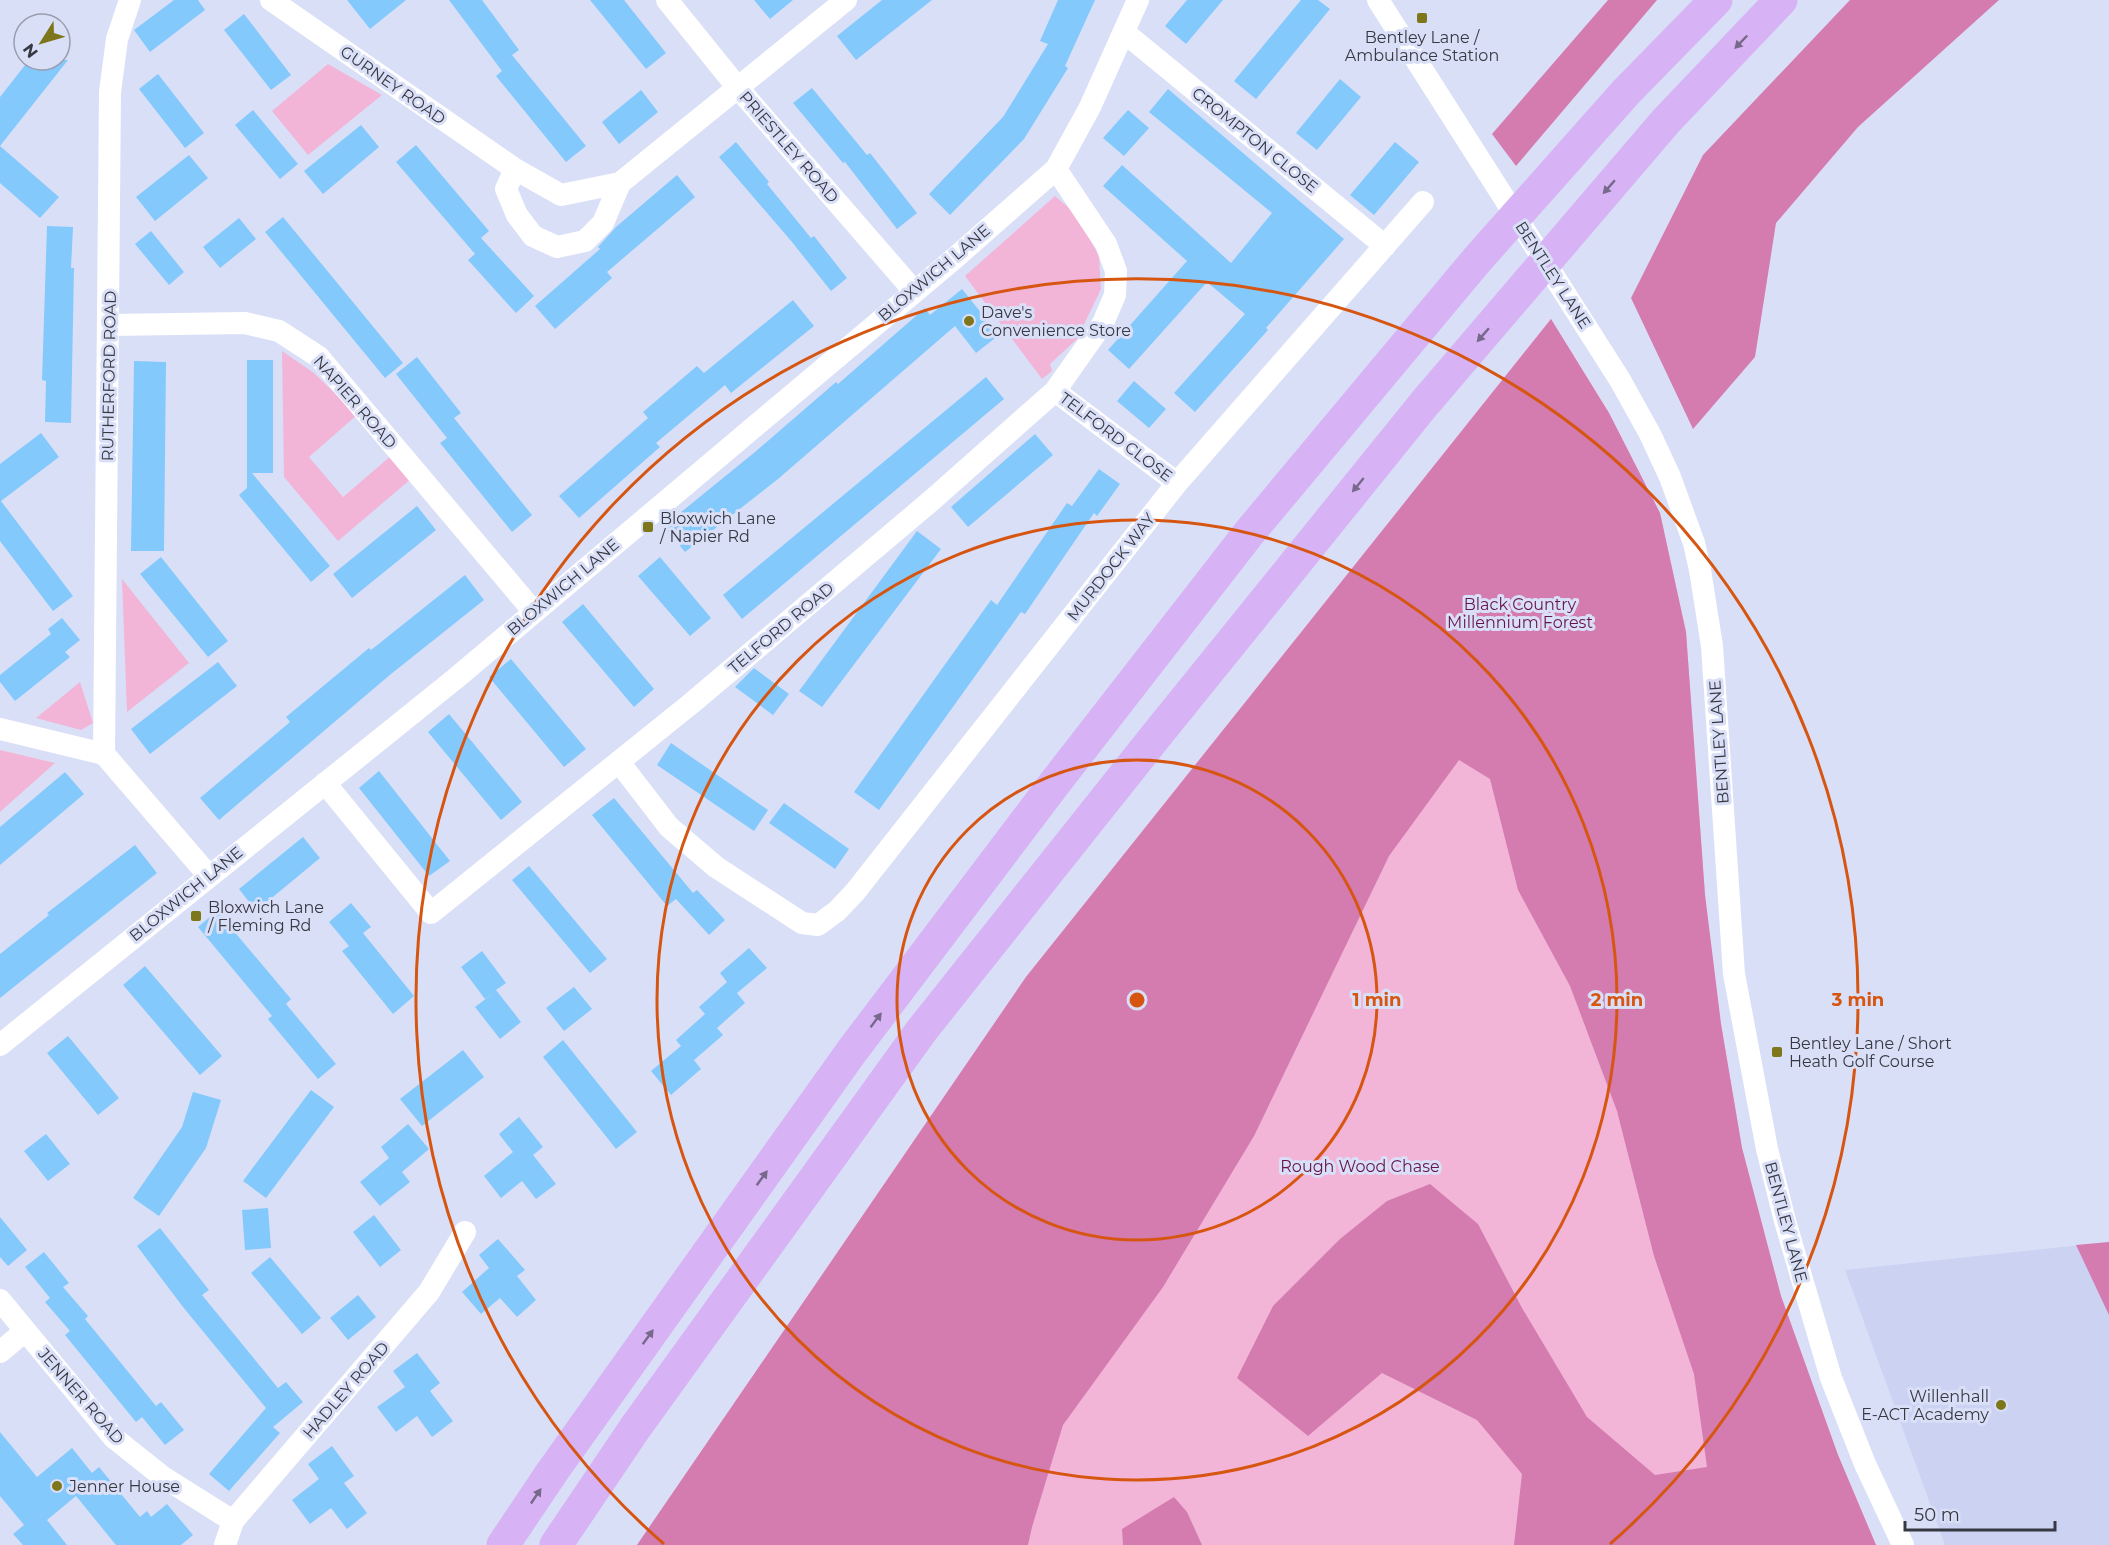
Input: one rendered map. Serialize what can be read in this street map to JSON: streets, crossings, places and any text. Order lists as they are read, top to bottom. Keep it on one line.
{"streets":{"street":["GURNEY ROAD","CROMPTON CLOSE","PRIESTLEY ROAD","BLOXWICH LANE","BENTLEY LANE","RUTHERFORD ROAD","NAPIER ROAD","TELFORD CLOSE","MURDOCK WAY","TELFORD ROAD","HADLEY ROAD","JENNER ROAD"]},"crossings":[["GURNEY ROAD","PRIESTLEY ROAD"],["CROMPTON CLOSE","BLOXWICH LANE"],["CROMPTON CLOSE","MURDOCK WAY"],["PRIESTLEY ROAD","BLOXWICH LANE"],["BLOXWICH LANE","NAPIER ROAD"],["BLOXWICH LANE","TELFORD ROAD"],["RUTHERFORD ROAD","NAPIER ROAD"],["TELFORD CLOSE","MURDOCK WAY"],["TELFORD CLOSE","TELFORD ROAD"],["MURDOCK WAY","TELFORD ROAD"],["HADLEY ROAD","JENNER ROAD"]],"parks":["Black Country Millennium Forest","Rough Wood Chase"],"places":{"transit":["Bentley Lane / Ambulance Station","Bloxwich Lane / Napier Rd","Bloxwich Lane / Fleming Rd","Bentley Lane / Short Heath Golf Course"],"other":["Dave's Convenience Store","Willenhall E-ACT Academy","Jenner House"]},"scale_bar":"50 m","north":"bottom left","rings":["1 min","2 min","3 min"]}
